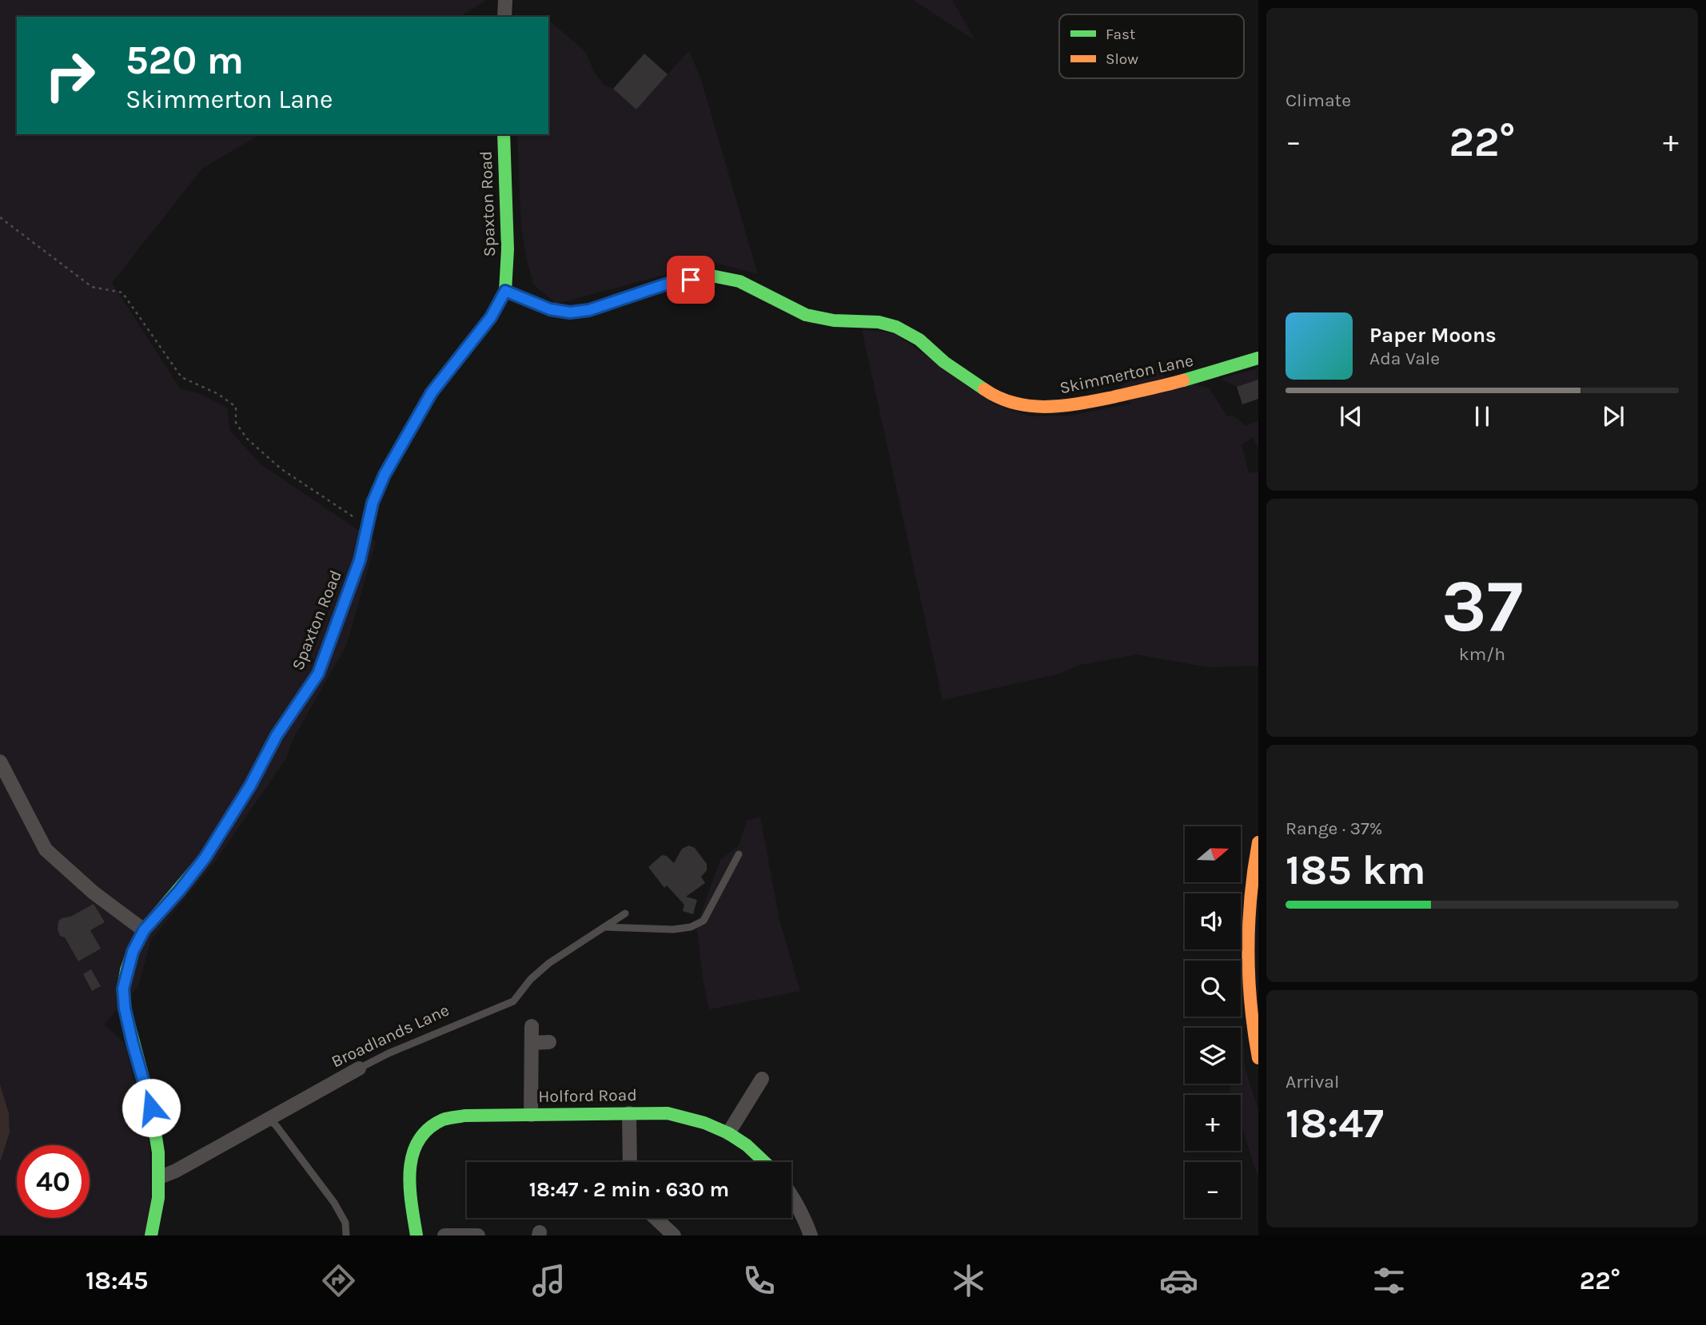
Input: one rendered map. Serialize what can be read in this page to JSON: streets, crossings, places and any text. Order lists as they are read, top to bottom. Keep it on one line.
{"streets":{"street":["Spaxton Road","Skimmerton Lane","Broadlands Lane","Holford Road"]},"crossings":[["Spaxton Road","Skimmerton Lane"],["Spaxton Road","Broadlands Lane"]],"legend":["Fast","Slow"],"north":"right","page":{"tile":["Climate",["37","km/h"],["Range · 37%","185 km"],["Arrival","18:47"]],"turn":["520 m","Skimmerton Lane"],"heat":["−","22°","+"],"song":["Paper Moons","Ada Vale"],"map_buttons":["+","−"],"limit":"40","trip":"18:47 · 2 min · 630 m","tabs":["18:45","22°"]}}
